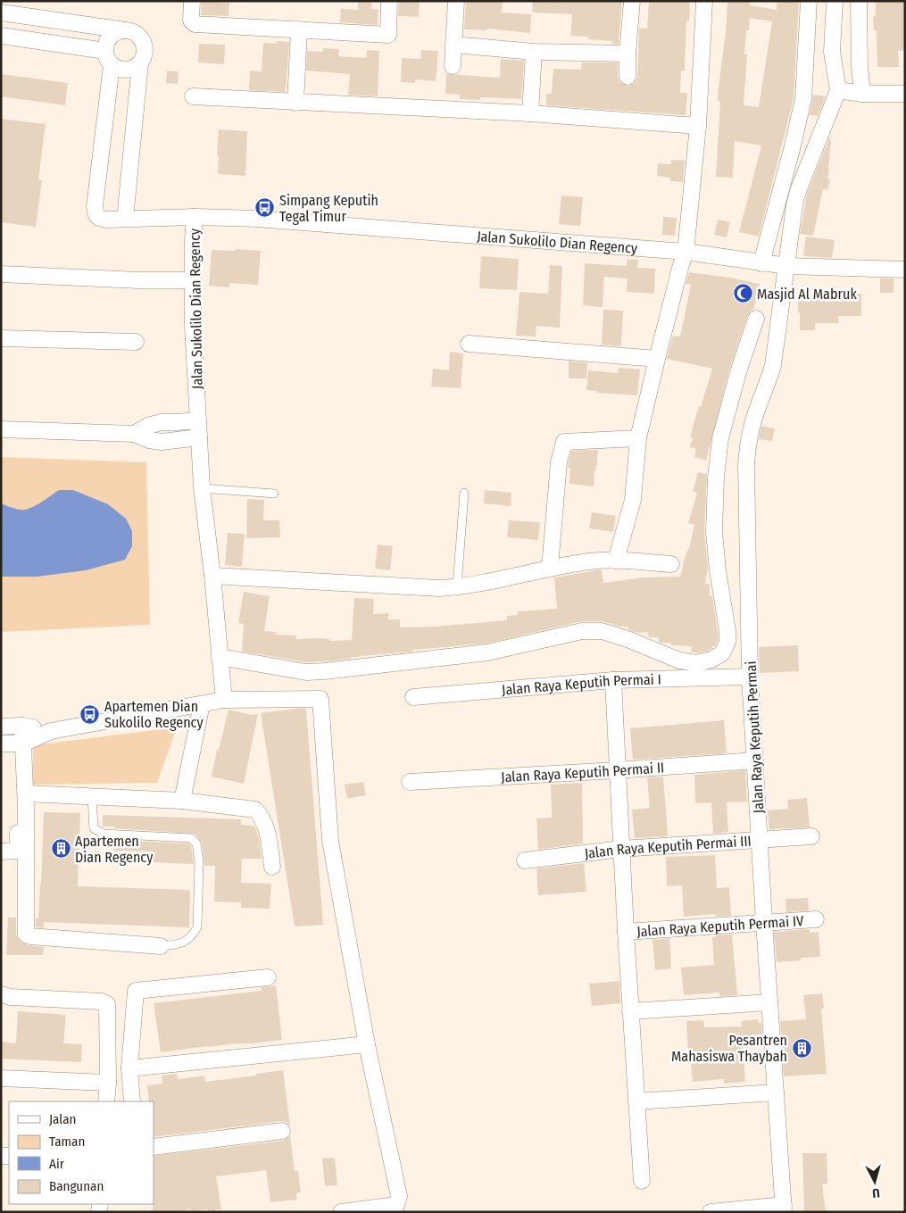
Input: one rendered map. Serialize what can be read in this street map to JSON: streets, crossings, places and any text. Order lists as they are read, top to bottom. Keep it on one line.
{"streets":{"street":["Jalan Sukolilo Dian Regency","Jalan Raya Keputih Permai I","Jalan Raya Keputih Permai","Jalan Raya Keputih Permai II","Jalan Raya Keputih Permai III","Jalan Raya Keputih Permai IV"]},"crossings":[["Jalan Sukolilo Dian Regency","Jalan Raya Keputih Permai"],["Jalan Raya Keputih Permai I","Jalan Raya Keputih Permai"],["Jalan Raya Keputih Permai","Jalan Raya Keputih Permai II"],["Jalan Raya Keputih Permai","Jalan Raya Keputih Permai III"],["Jalan Raya Keputih Permai","Jalan Raya Keputih Permai IV"]],"places":{"bus stop":["Simpang Keputih Tegal Timur","Apartemen Dian Sukolilo Regency"],"mosque":["Masjid Al Mabruk"],"building":["Apartemen Dian Regency","Pesantren Mahasiswa Thaybah"]},"legend":["Jalan","Taman","Air","Bangunan"],"north":"bottom"}
